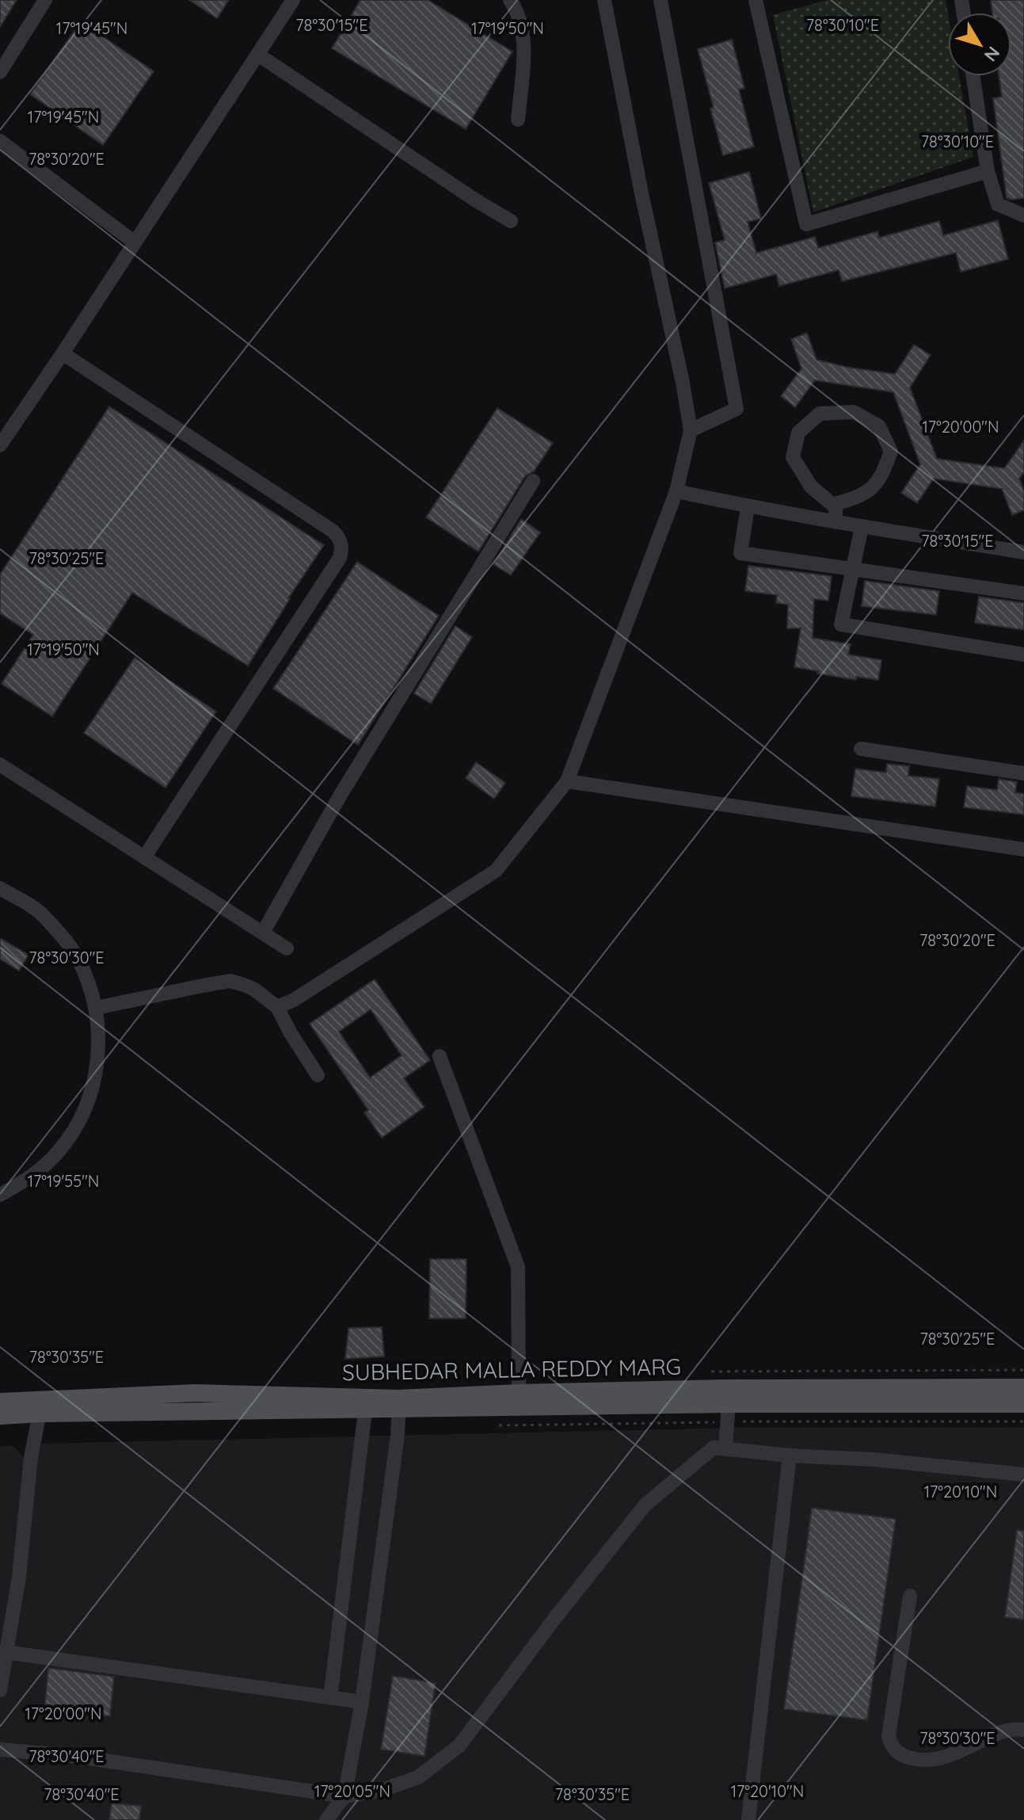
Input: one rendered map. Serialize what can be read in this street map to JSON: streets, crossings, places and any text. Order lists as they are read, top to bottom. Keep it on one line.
{"streets":{"main road":["SUBHEDAR MALLA REDDY MARG"]},"north":"bottom right","coordinates":["78°30'10\"E","78°30'15\"E","17°19'45\"N","17°19'50\"N","78°30'20\"E","17°20'00\"N","78°30'25\"E","78°30'30\"E","17°19'55\"N","78°30'35\"E","17°20'10\"N","78°30'40\"E","17°20'05\"N"]}
